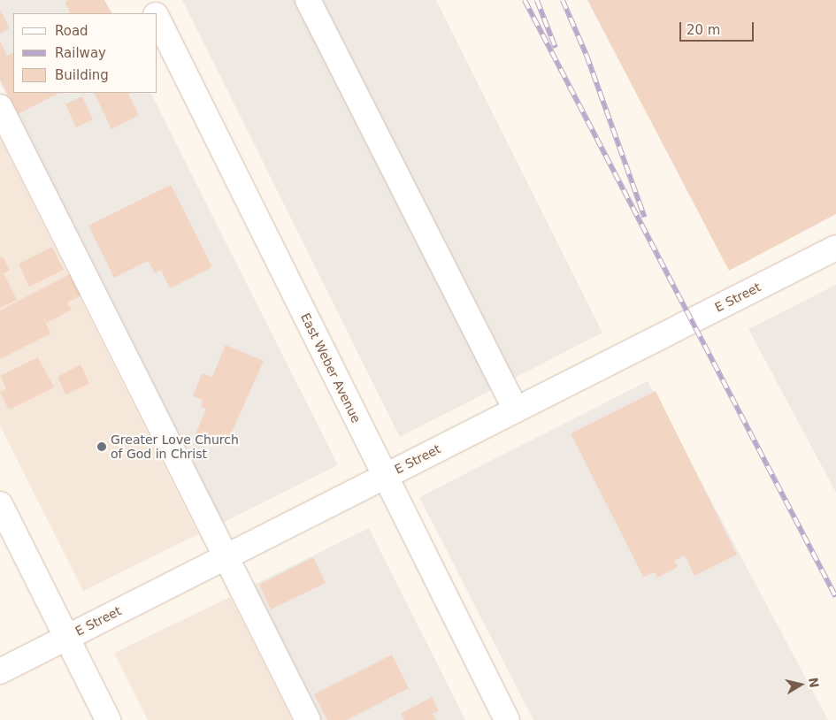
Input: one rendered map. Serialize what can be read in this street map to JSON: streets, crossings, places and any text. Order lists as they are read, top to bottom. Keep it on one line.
{"streets":{"street":["E Street","East Weber Avenue"]},"crossings":[["E Street","East Weber Avenue"]],"places":["Greater Love Church of God in Christ"],"legend":["Road","Railway","Building"],"scale_bar":"20 m","north":"right"}
